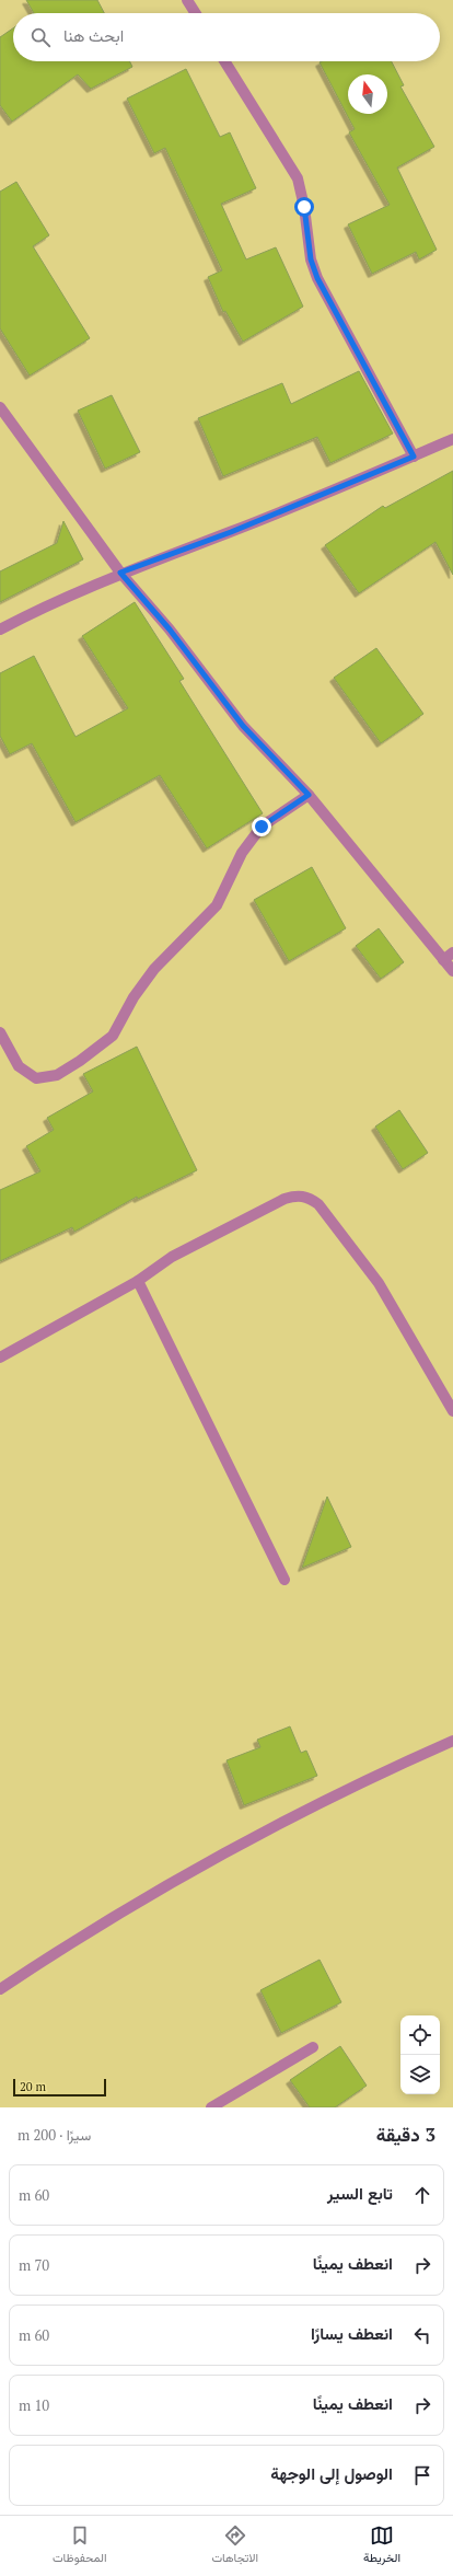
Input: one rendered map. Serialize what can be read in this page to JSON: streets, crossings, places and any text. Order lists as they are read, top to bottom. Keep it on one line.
{"scale_bar":"20 m","north":"top","page":{"search":"ابحث هنا","scale":"20 m","heading":["3 دقيقة","سيرًا · 200 m"],"list":[["تابع السير","60 m"],["انعطف يمينًا","70 m"],["انعطف يسارًا","60 m"],["انعطف يمينًا","10 m"],"الوصول إلى الوجهة"],"nav":["الخريطة","الاتجاهات","المحفوظات"]}}
